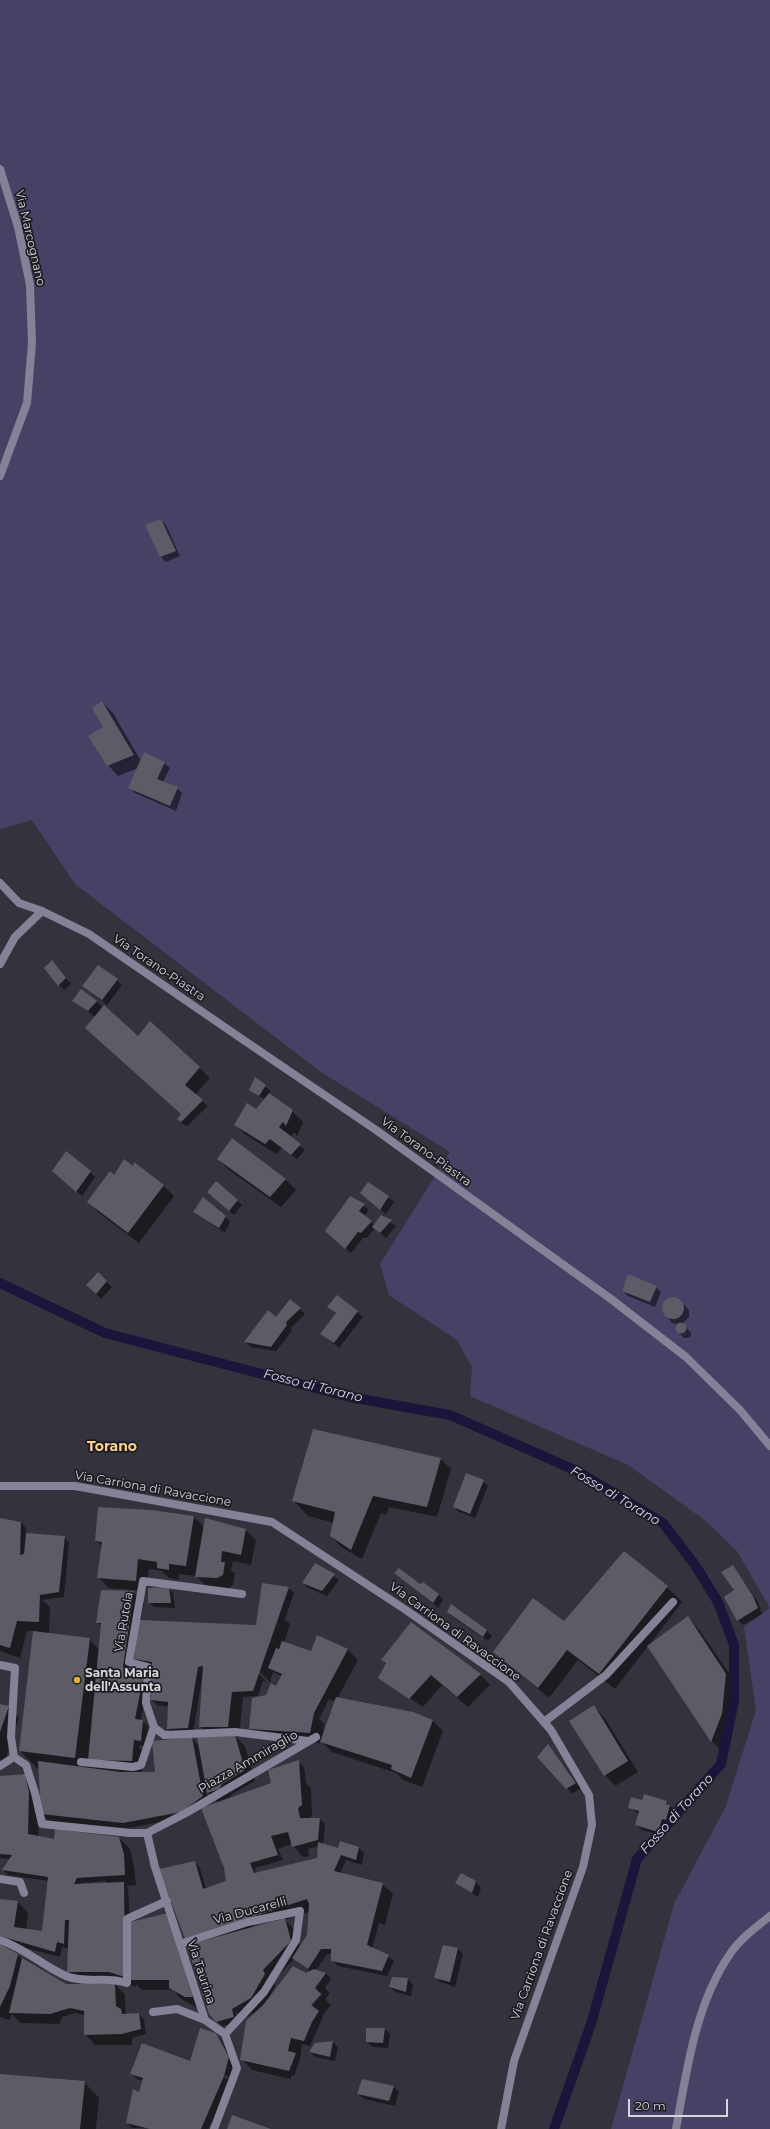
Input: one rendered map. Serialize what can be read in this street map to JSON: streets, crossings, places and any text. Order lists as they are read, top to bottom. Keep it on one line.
{"streets":{"street":["Via Marcognano","Via Torano-Piastra","Via Carriona di Ravaccione","Via Rutola","Piazza Ammiraglio","Via Ducarelli","Via Taurina"]},"crossings":[["Via Rutola","Piazza Ammiraglio"],["Piazza Ammiraglio","Via Taurina"],["Via Ducarelli","Via Taurina"]],"districts":["Torano"],"water":["Fosso di Torano"],"places":["Santa Maria dell'Assunta"],"scale_bar":"20 m"}
